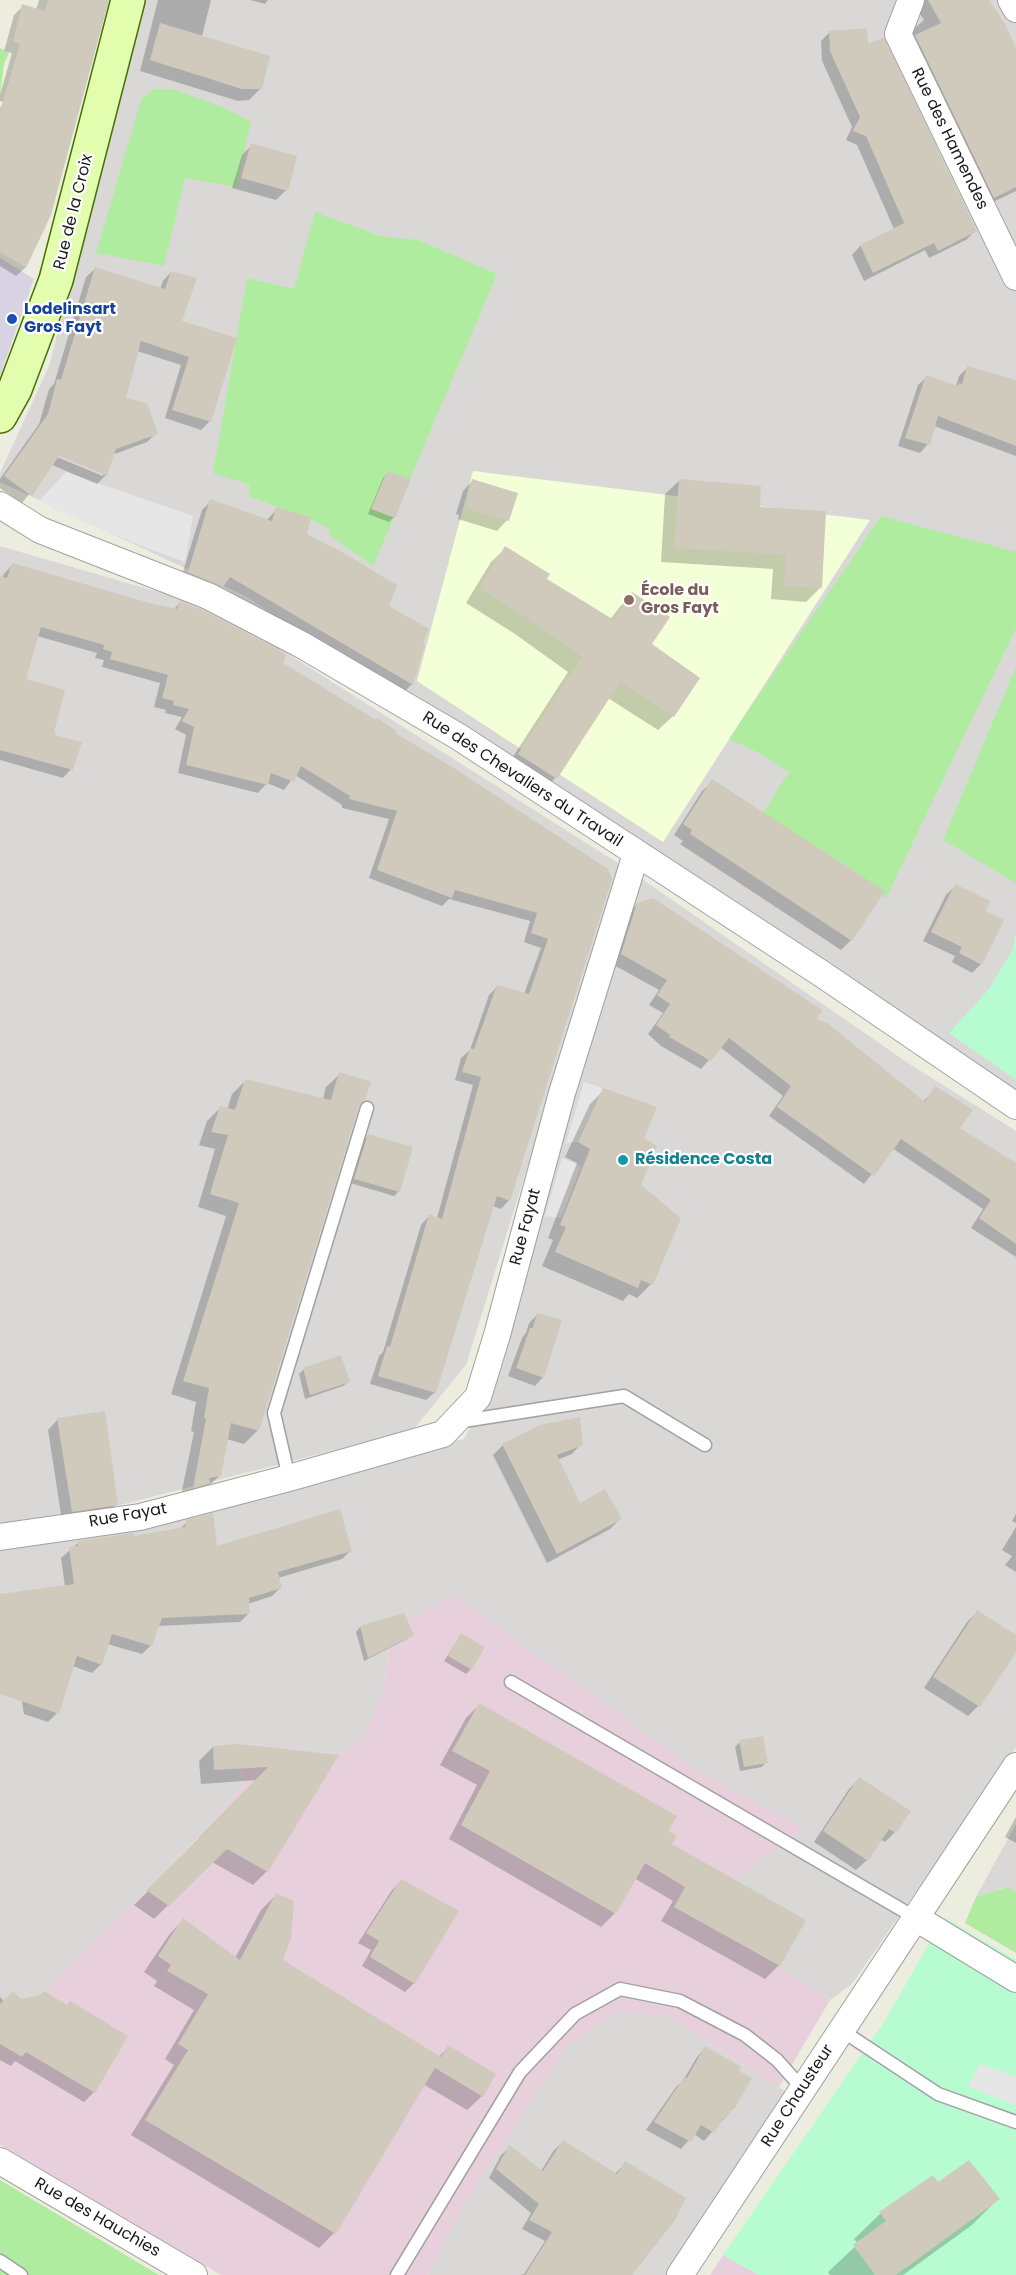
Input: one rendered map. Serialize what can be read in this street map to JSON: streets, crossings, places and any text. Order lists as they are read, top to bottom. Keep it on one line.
{"streets":{"street":["Rue des Hamendes","Rue de la Croix","Rue des Chevaliers du Travail","Rue Fayat","Rue Chausteur","Rue des Hauchies"]},"crossings":[["Rue des Chevaliers du Travail","Rue Fayat"]],"places":["Lodelinsart Gros Fayt","École du Gros Fayt","Résidence Costa"]}
